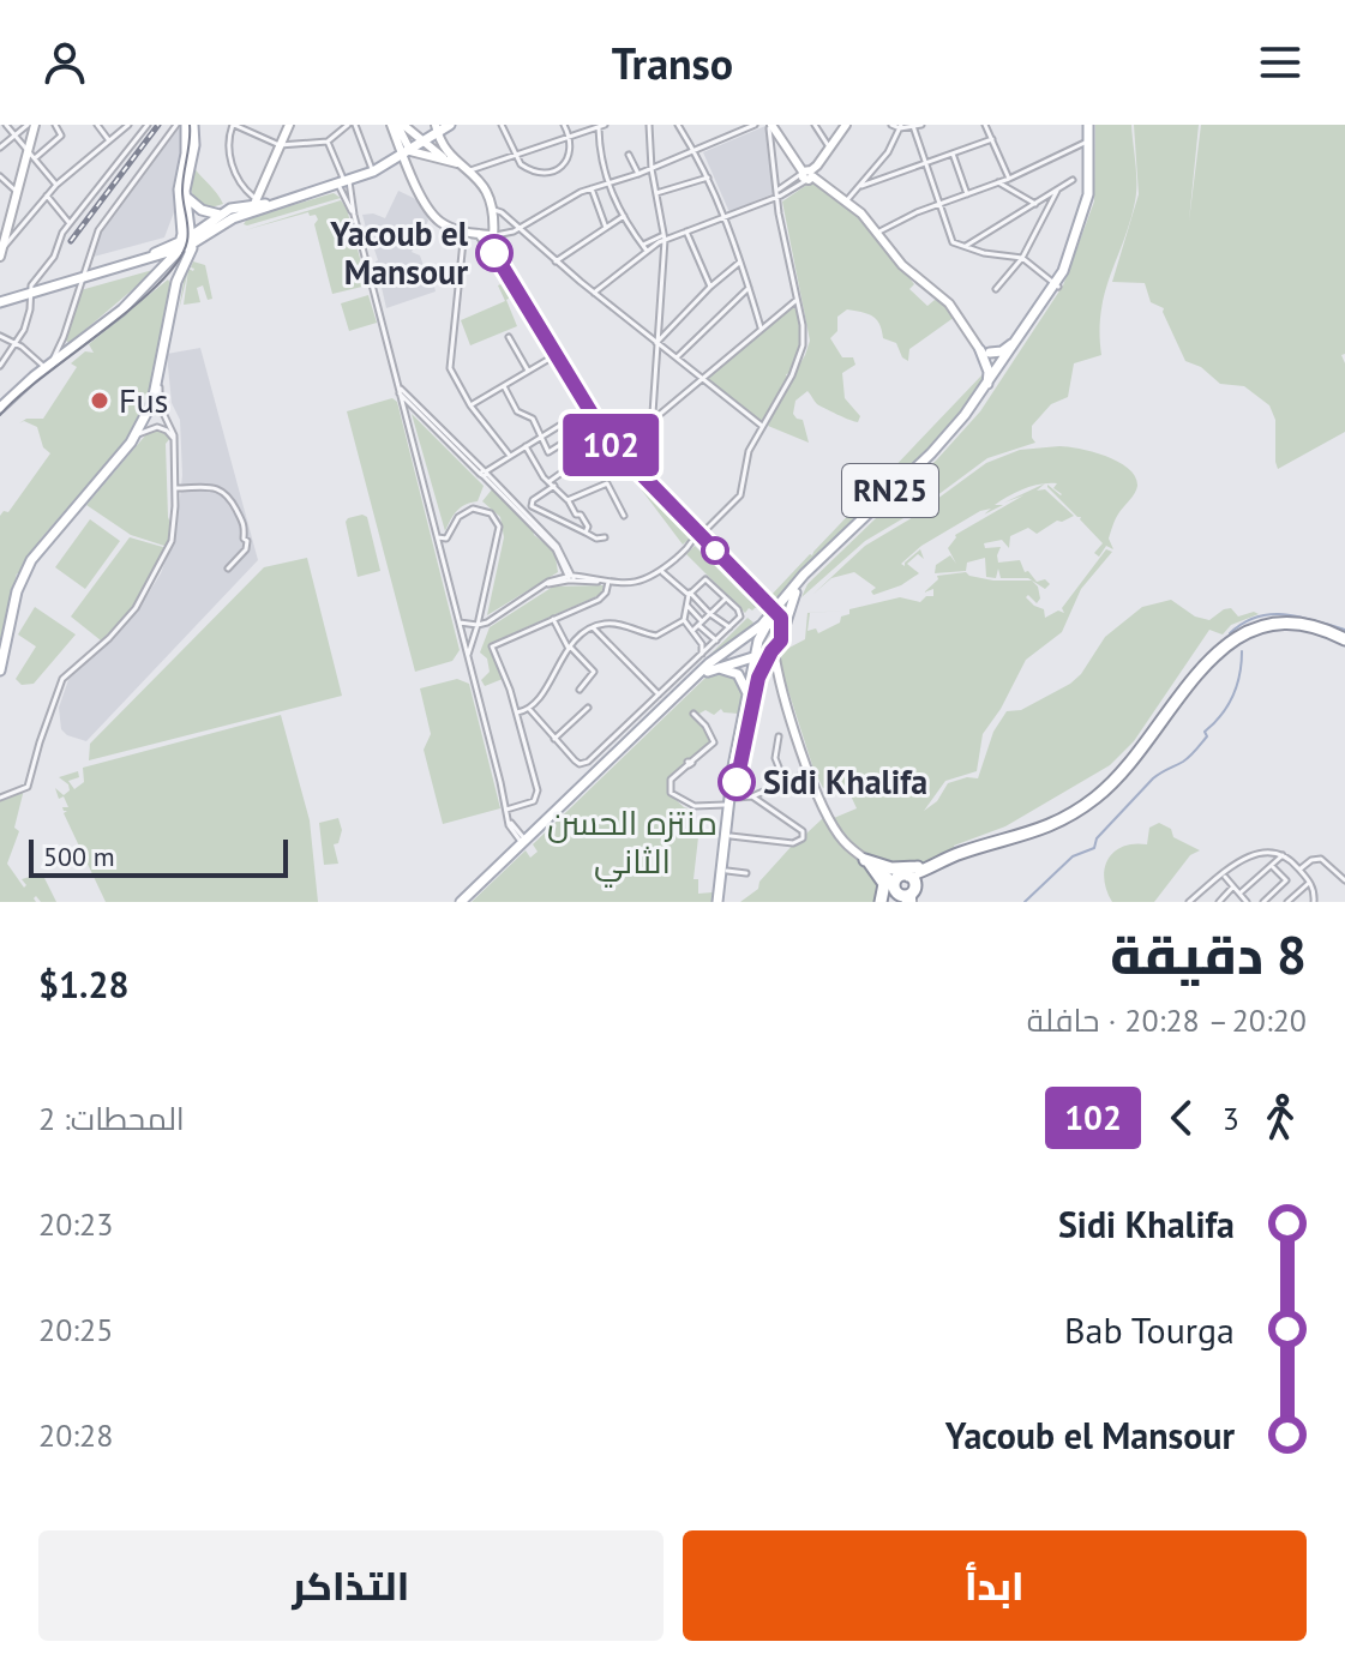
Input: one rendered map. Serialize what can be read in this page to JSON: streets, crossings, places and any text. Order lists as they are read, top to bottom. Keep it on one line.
{"streets":{"main road":["RN25"]},"parks":["منتزه الحسن الثاني"],"places":["Yacoub el Mansour","Fus","Sidi Khalifa"],"lines":["bus line 102"],"scale_bar":"500 m","page":{"header":"Transo","on_map":"102","scale":"500 m","heading":["8 دقيقة","20:20 – 20:28 · حافلة","$1.28"],"legs":["3","102","المحطات: 2"],"list":[{"name":"Sidi Khalifa","value":"20:23"},{"name":"Bab Tourga","value":"20:25"},{"name":"Yacoub el Mansour","value":"20:28"}],"buttons":["ابدأ","التذاكر"]}}
